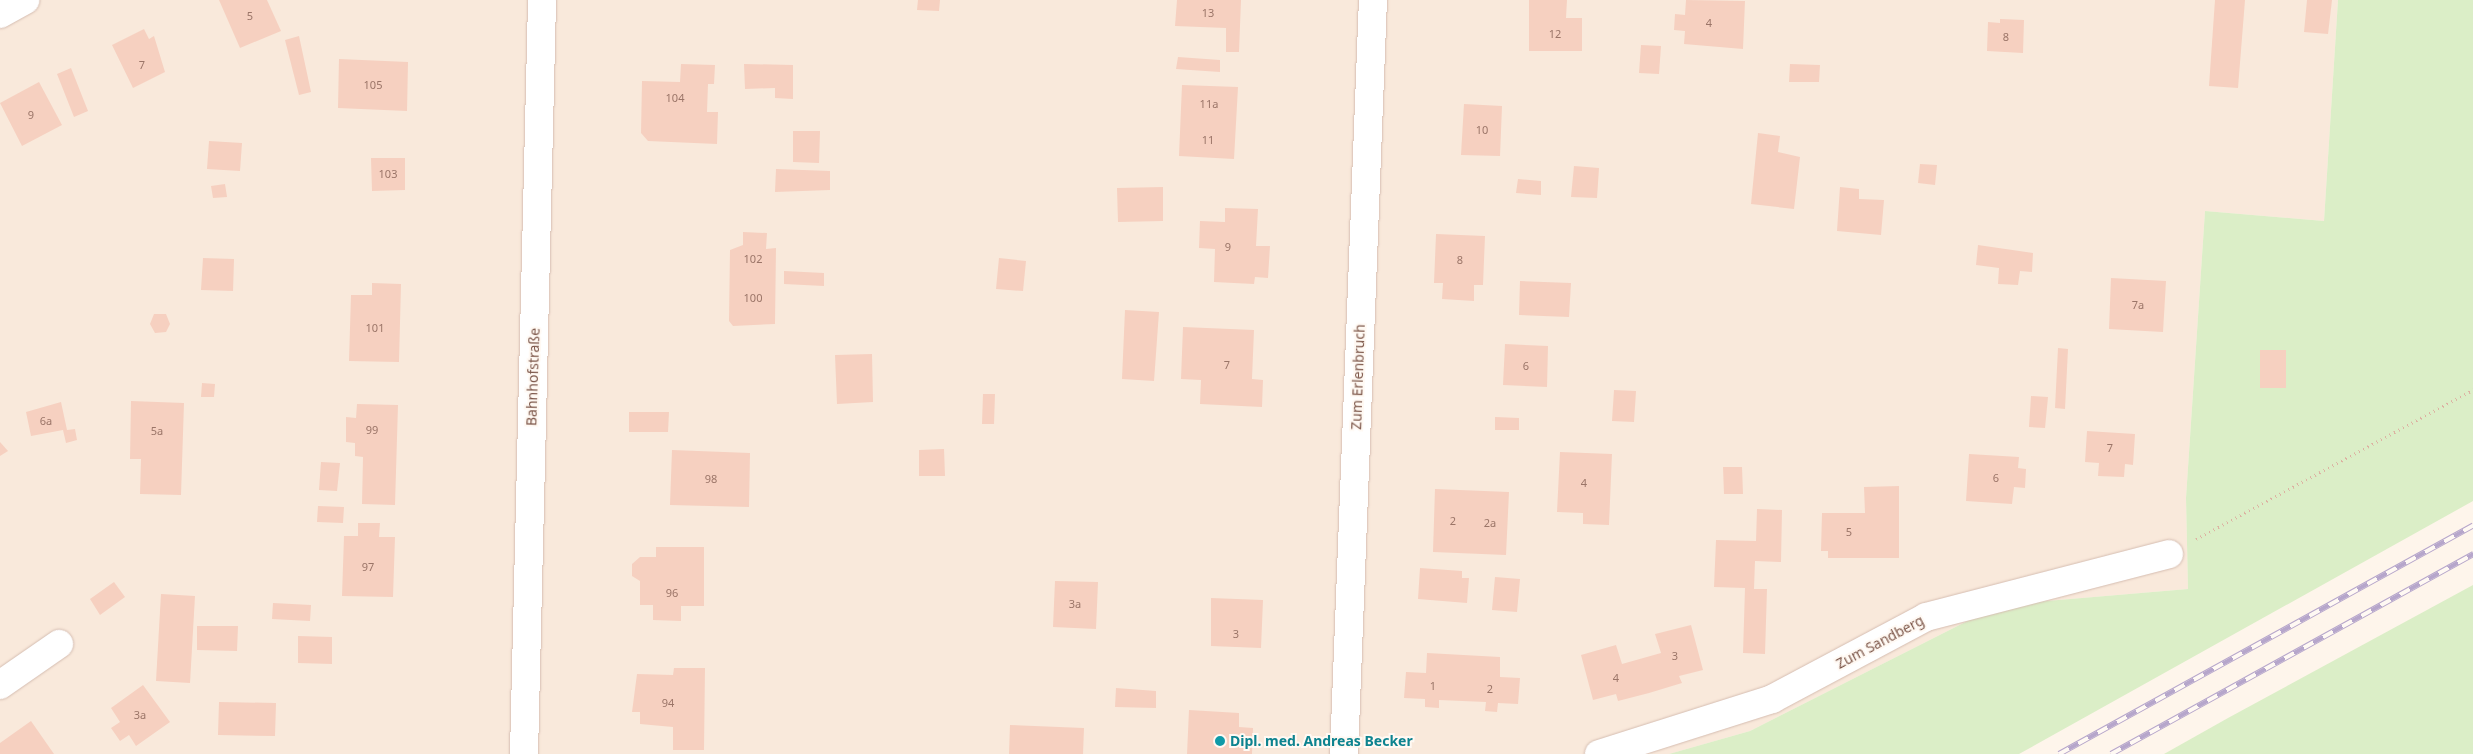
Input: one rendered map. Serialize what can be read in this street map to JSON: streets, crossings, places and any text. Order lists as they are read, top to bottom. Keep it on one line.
{"streets":{"street":["Bahnhofstraße","Zum Erlenbruch","Zum Sandberg"]},"places":["Dipl. med. Andreas Becker"],"house_numbers":["13","5","4","12","8","7","105","104","11a","9","10","11","103","9","102","8","100","7a","101","7","6","6a","99","5a","7","6","98","4","2","2a","5","97","96","3a","3","3","4","1","2","94","3a"]}
